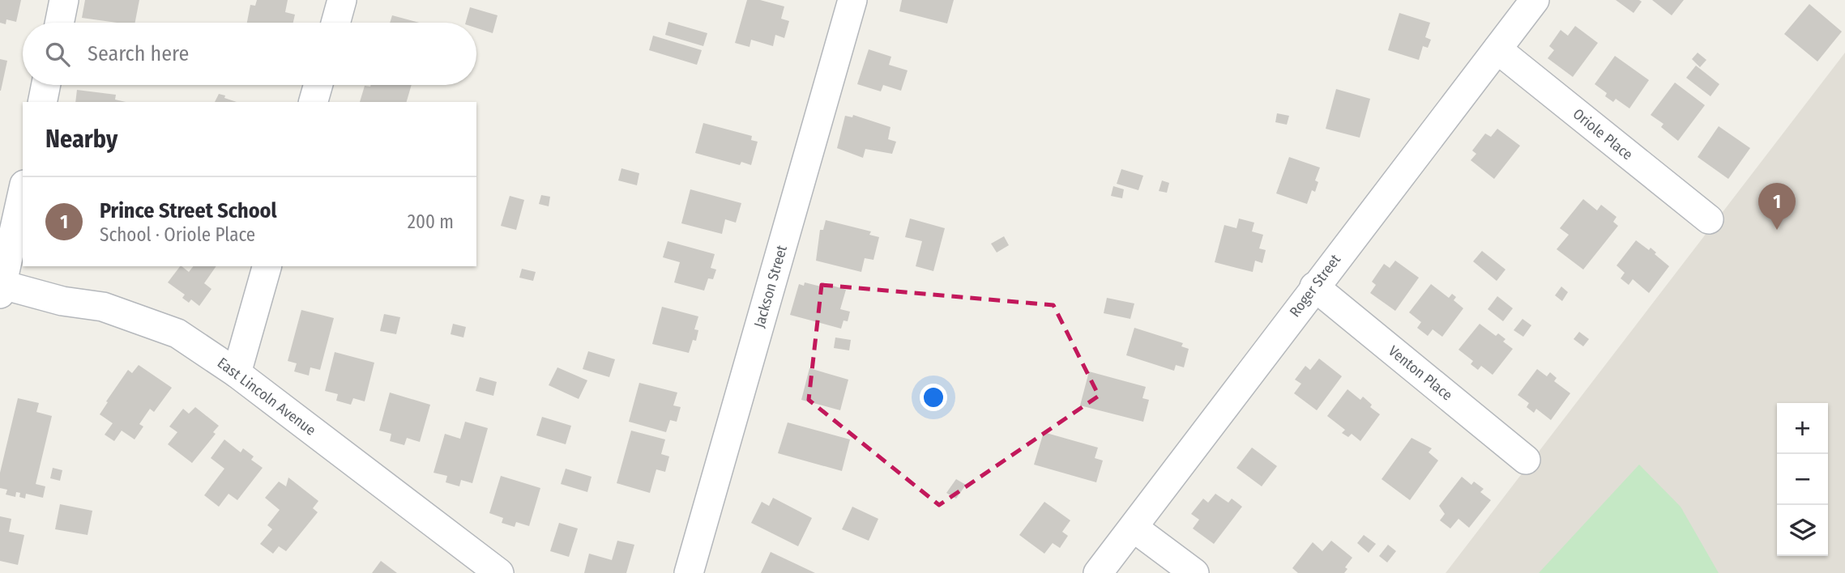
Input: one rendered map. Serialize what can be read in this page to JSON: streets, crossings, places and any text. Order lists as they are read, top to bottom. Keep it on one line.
{"streets":{"street":["Oriole Place","Roger Street","Jackson Street","Venton Place","East Lincoln Avenue"]},"crossings":[["Oriole Place","Roger Street"],["Roger Street","Venton Place"]],"page":{"search":"Search here","heading":"Nearby","list":[{"mark":"1","name":"Prince Street School","note":"School · Oriole Place","value":"200 m"}],"pins":"1","map_buttons":["+","−"]}}
